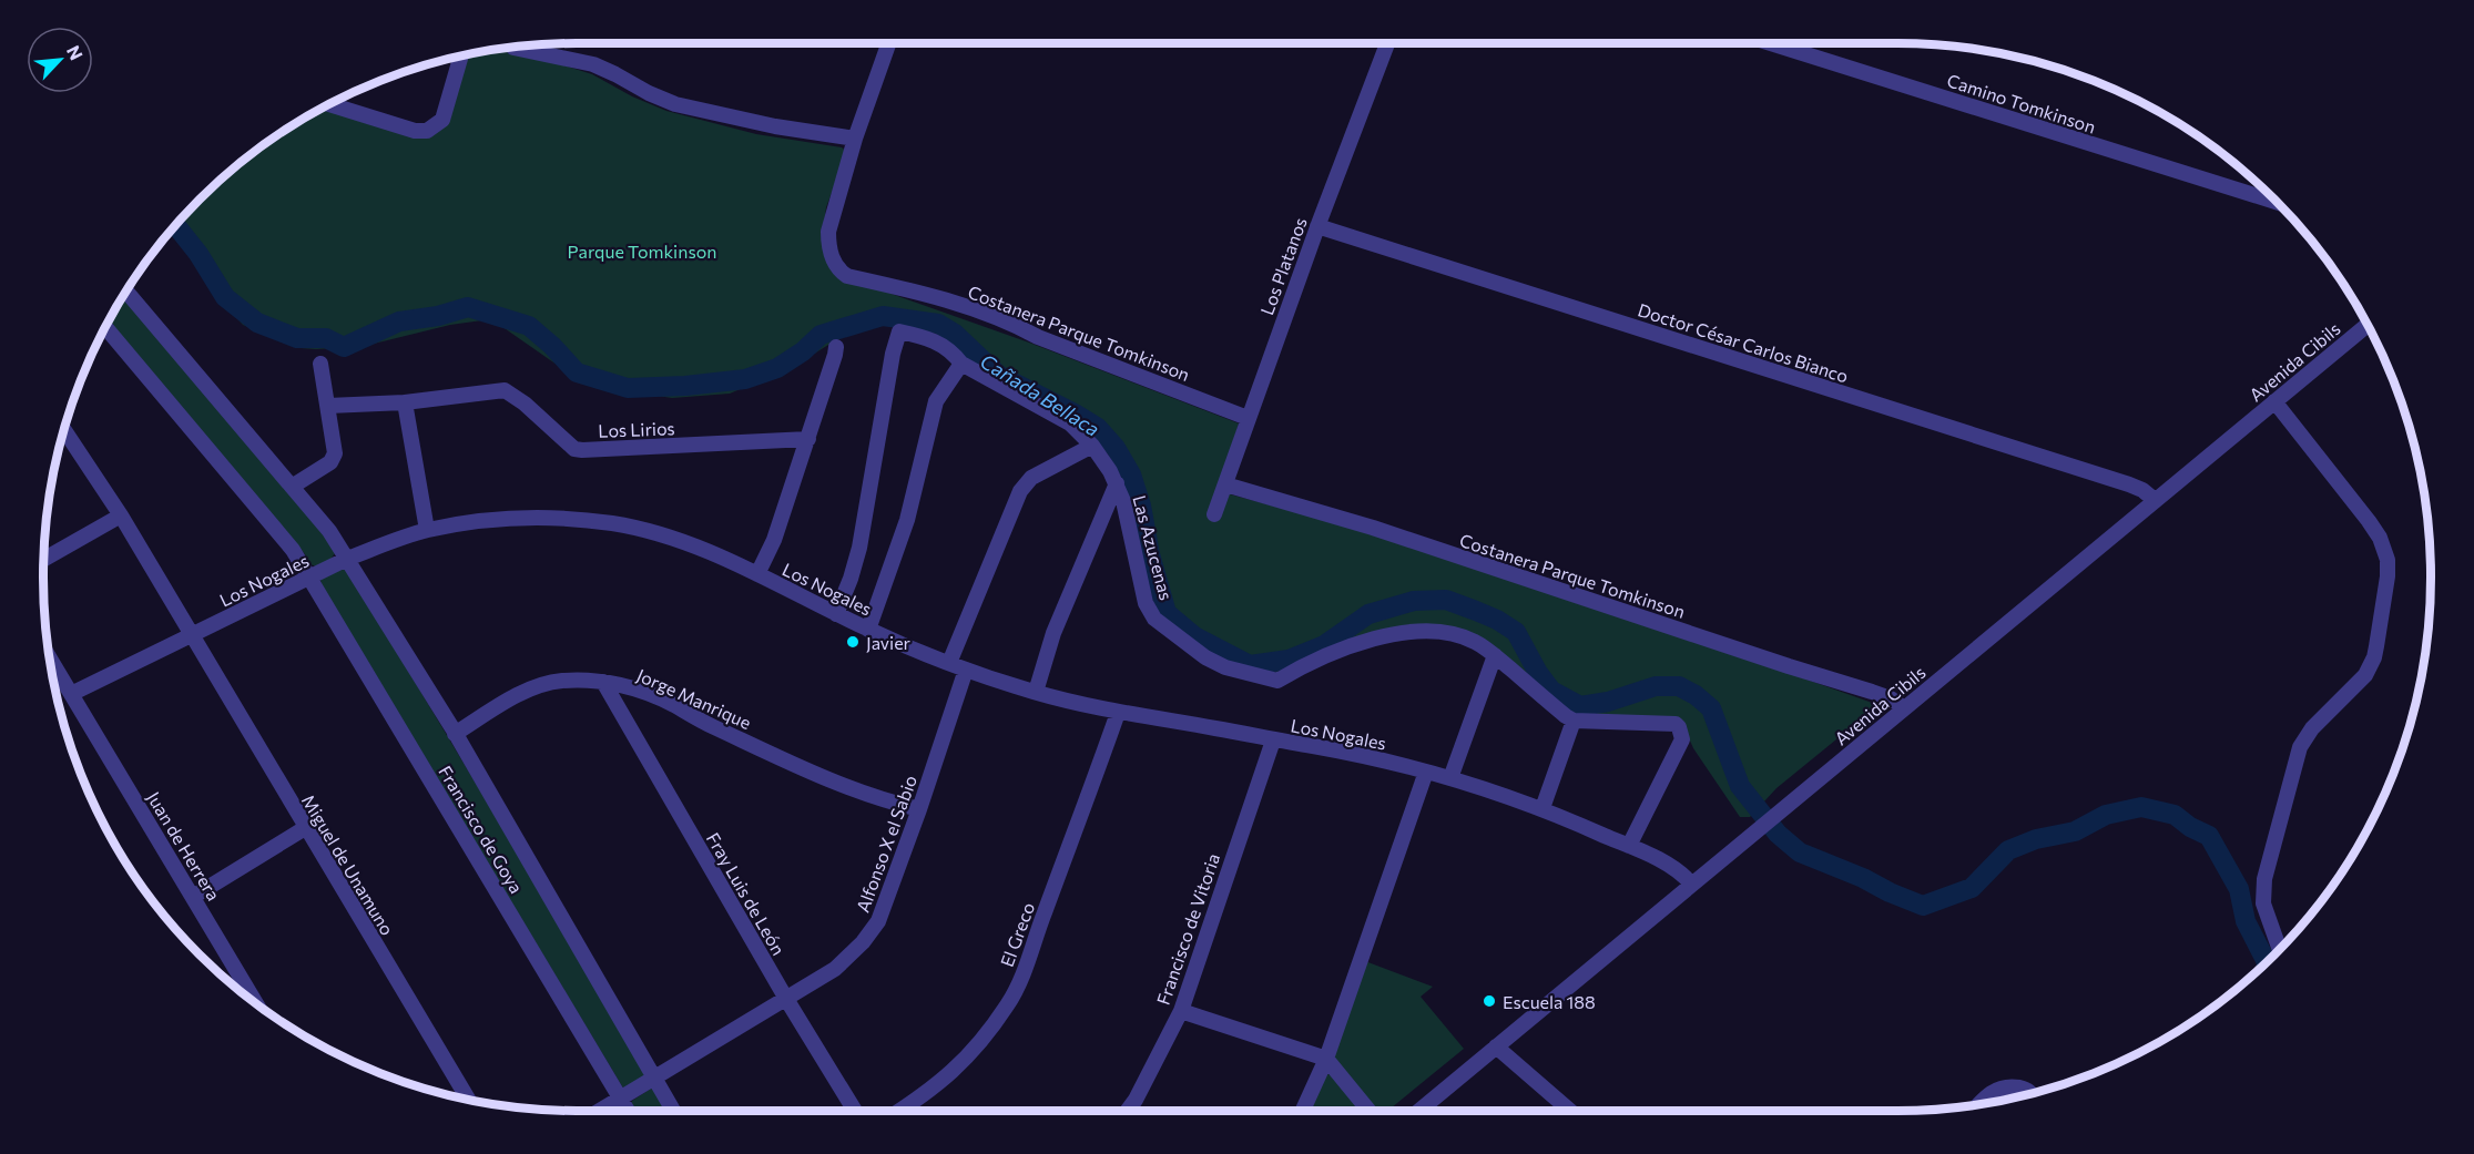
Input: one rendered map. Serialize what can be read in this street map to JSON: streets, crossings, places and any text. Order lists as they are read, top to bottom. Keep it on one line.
{"streets":{"street":["Camino Tomkinson","Los Platanos","Costanera Parque Tomkinson","Doctor César Carlos Bianco","Avenida Cibils","Los Lirios","Las Azucenas","Los Nogales","Jorge Manrique","Francisco de Goya","Alfonso X el Sabio","Juan de Herrera","Miguel de Unamuno","Fray Luis de León","Francisco de Vitoria","El Greco"]},"crossings":[["Los Platanos","Costanera Parque Tomkinson"],["Los Platanos","Doctor César Carlos Bianco"],["Costanera Parque Tomkinson","Avenida Cibils"],["Doctor César Carlos Bianco","Avenida Cibils"],["Avenida Cibils","Los Nogales"],["Las Azucenas","Los Nogales"],["Los Nogales","Francisco de Goya"],["Los Nogales","Alfonso X el Sabio"],["Los Nogales","Juan de Herrera"],["Los Nogales","Miguel de Unamuno"],["Los Nogales","Francisco de Vitoria"],["Los Nogales","El Greco"],["Jorge Manrique","Francisco de Goya"],["Jorge Manrique","Alfonso X el Sabio"],["Jorge Manrique","Fray Luis de León"],["Francisco de Goya","Alfonso X el Sabio"],["Alfonso X el Sabio","Fray Luis de León"]],"water":["Cañada Bellaca"],"parks":["Parque Tomkinson"],"places":["Javier","Escuela 188"],"north":"top right"}
